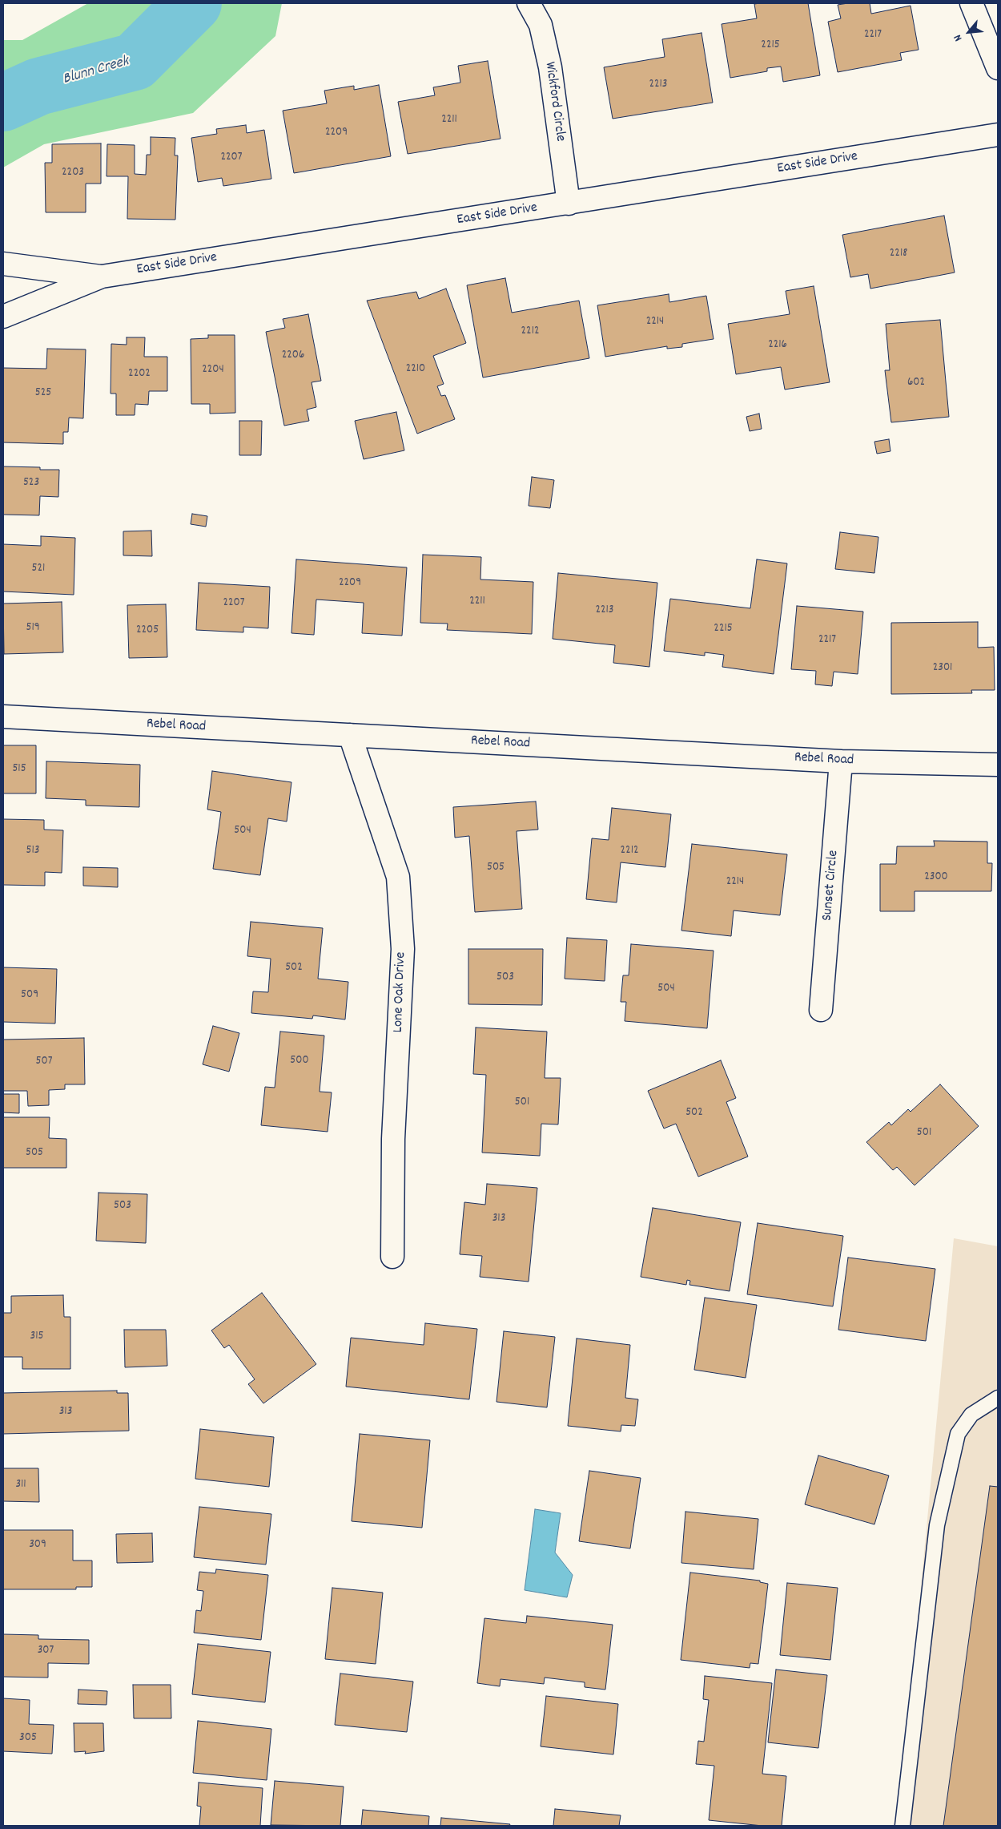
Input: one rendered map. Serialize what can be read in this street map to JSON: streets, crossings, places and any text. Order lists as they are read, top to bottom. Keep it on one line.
{"streets":{"street":["Wickford Circle","East Side Drive","Rebel Road","Sunset Circle","Lone Oak Drive"]},"crossings":[["Wickford Circle","East Side Drive"],["Rebel Road","Sunset Circle"],["Rebel Road","Lone Oak Drive"]],"water":["Blunn Creek"],"house_numbers":["2217","2215","2213","2211","2209","2207","2203","2218","2214","2212","2216","2206","2210","2204","2202","602","525","523","521","2209","2211","2207","2213","519","2215","2205","2217","2301","515","504","513","2212","505","2300","2214","502","503","504","509","500","507","501","502","501","505","503","313","315","313","311","309","307","305"],"north":"bottom left"}
